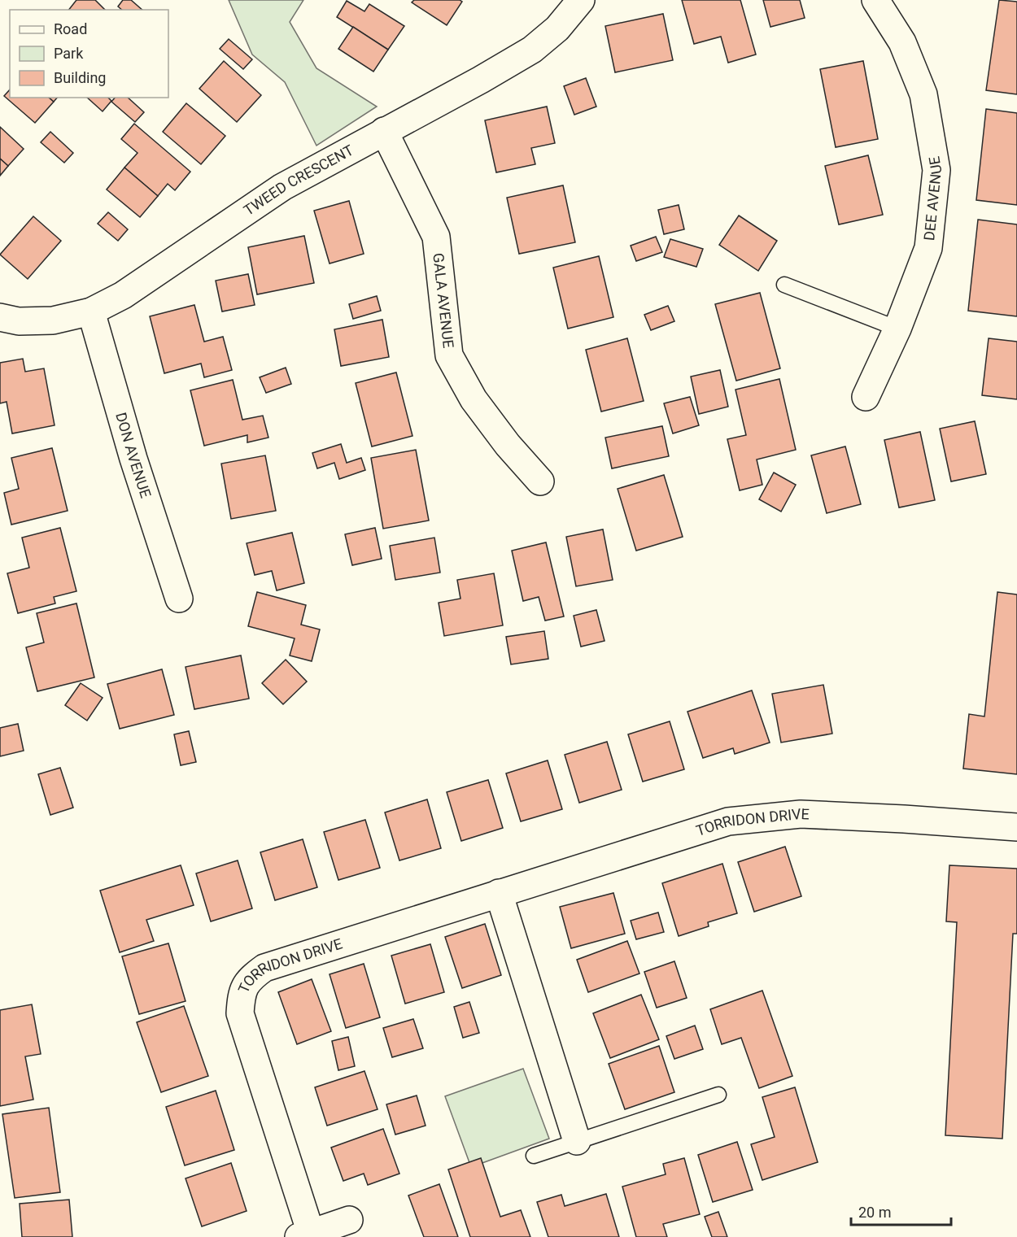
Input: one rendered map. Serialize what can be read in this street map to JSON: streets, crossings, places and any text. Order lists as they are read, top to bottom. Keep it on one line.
{"streets":{"street":["TWEED CRESCENT","DEE AVENUE","GALA AVENUE","DON AVENUE","TORRIDON DRIVE"]},"crossings":[["TWEED CRESCENT","GALA AVENUE"],["TWEED CRESCENT","DON AVENUE"]],"legend":["Road","Park","Building"],"scale_bar":"20 m"}
